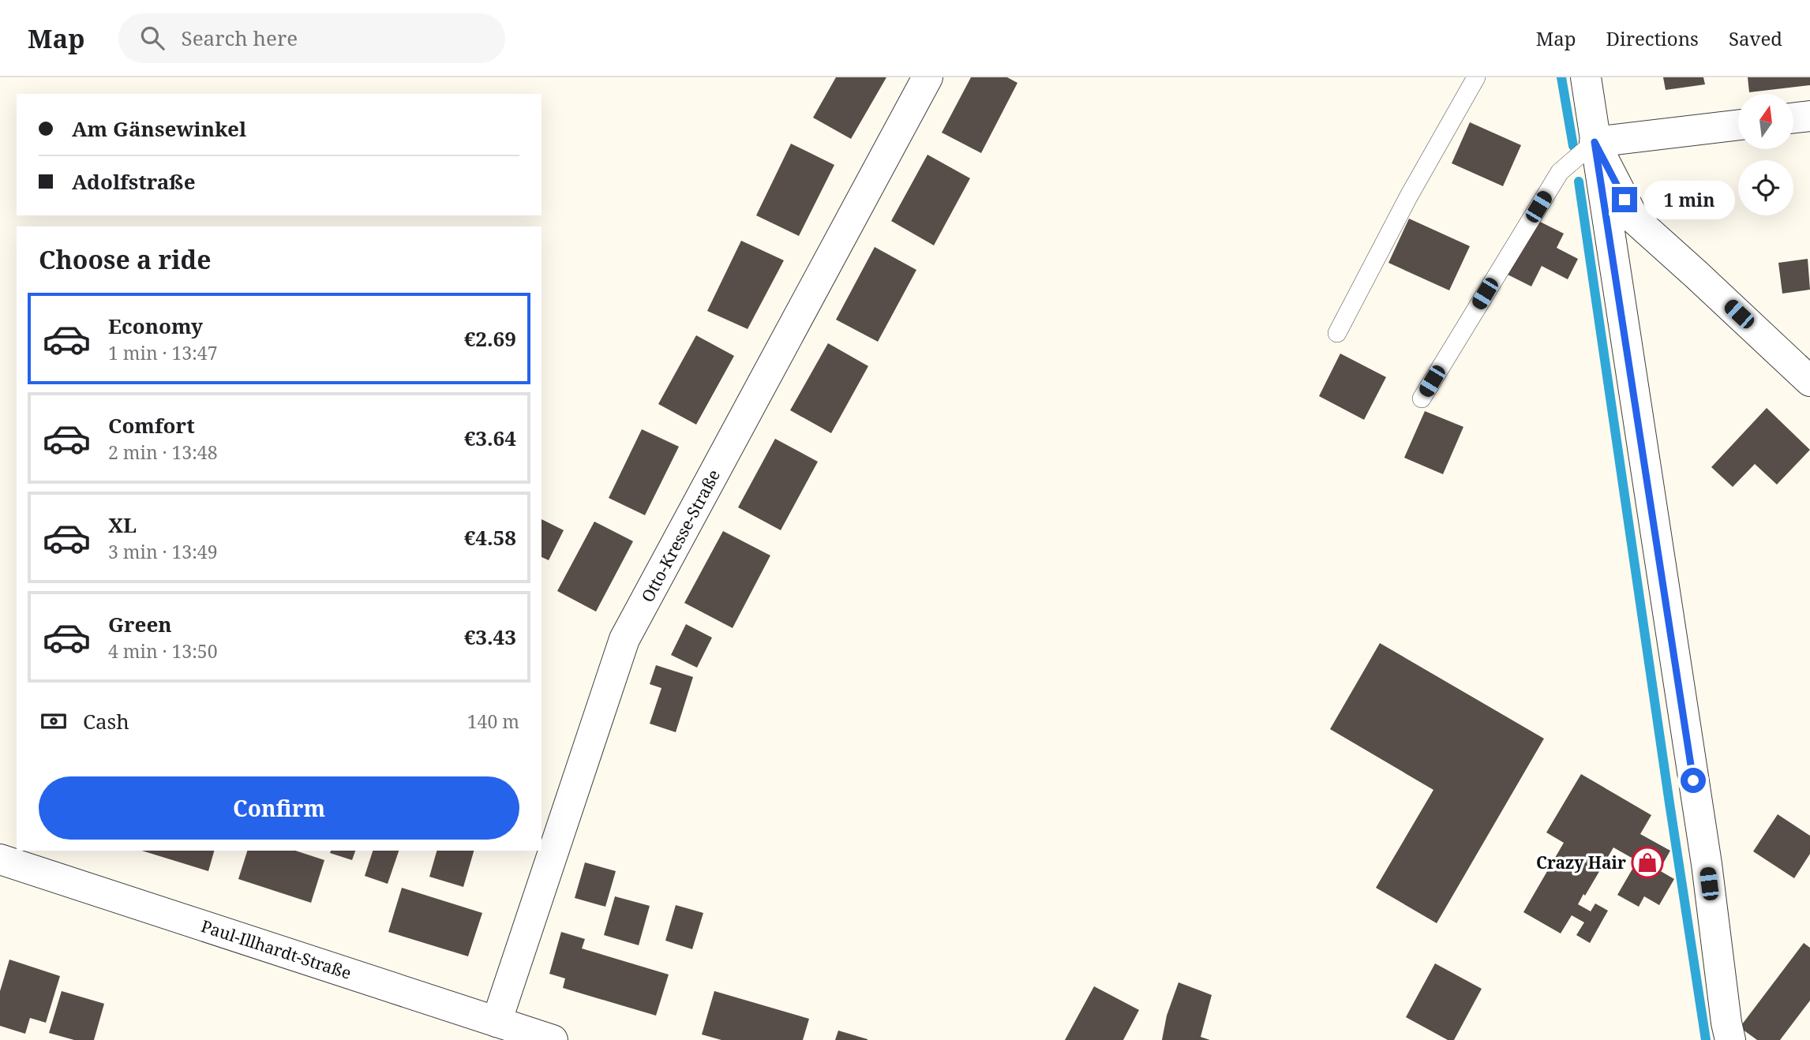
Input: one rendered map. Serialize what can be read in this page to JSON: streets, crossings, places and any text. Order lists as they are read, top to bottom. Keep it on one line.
{"streets":{"street":["Otto-Kresse-Straße","Paul-Illhardt-Straße"]},"crossings":[["Otto-Kresse-Straße","Paul-Illhardt-Straße"]],"places":{"shop":["Crazy Hair"]},"north":"top","page":{"header":"Map","search":"Search here","nav":["Map","Directions","Saved"],"banner":["Am Gänsewinkel","Adolfstraße"],"bubble":"1 min","heading":"Choose a ride","list":[{"name":"Economy","note":"1 min · 13:47","value":"€2.69"},{"name":"Comfort","note":"2 min · 13:48","value":"€3.64"},{"name":"XL","note":"3 min · 13:49","value":"€4.58"},{"name":"Green","note":"4 min · 13:50","value":"€3.43"}],"pay":["Cash","140 m"],"buttons":"Confirm"}}
